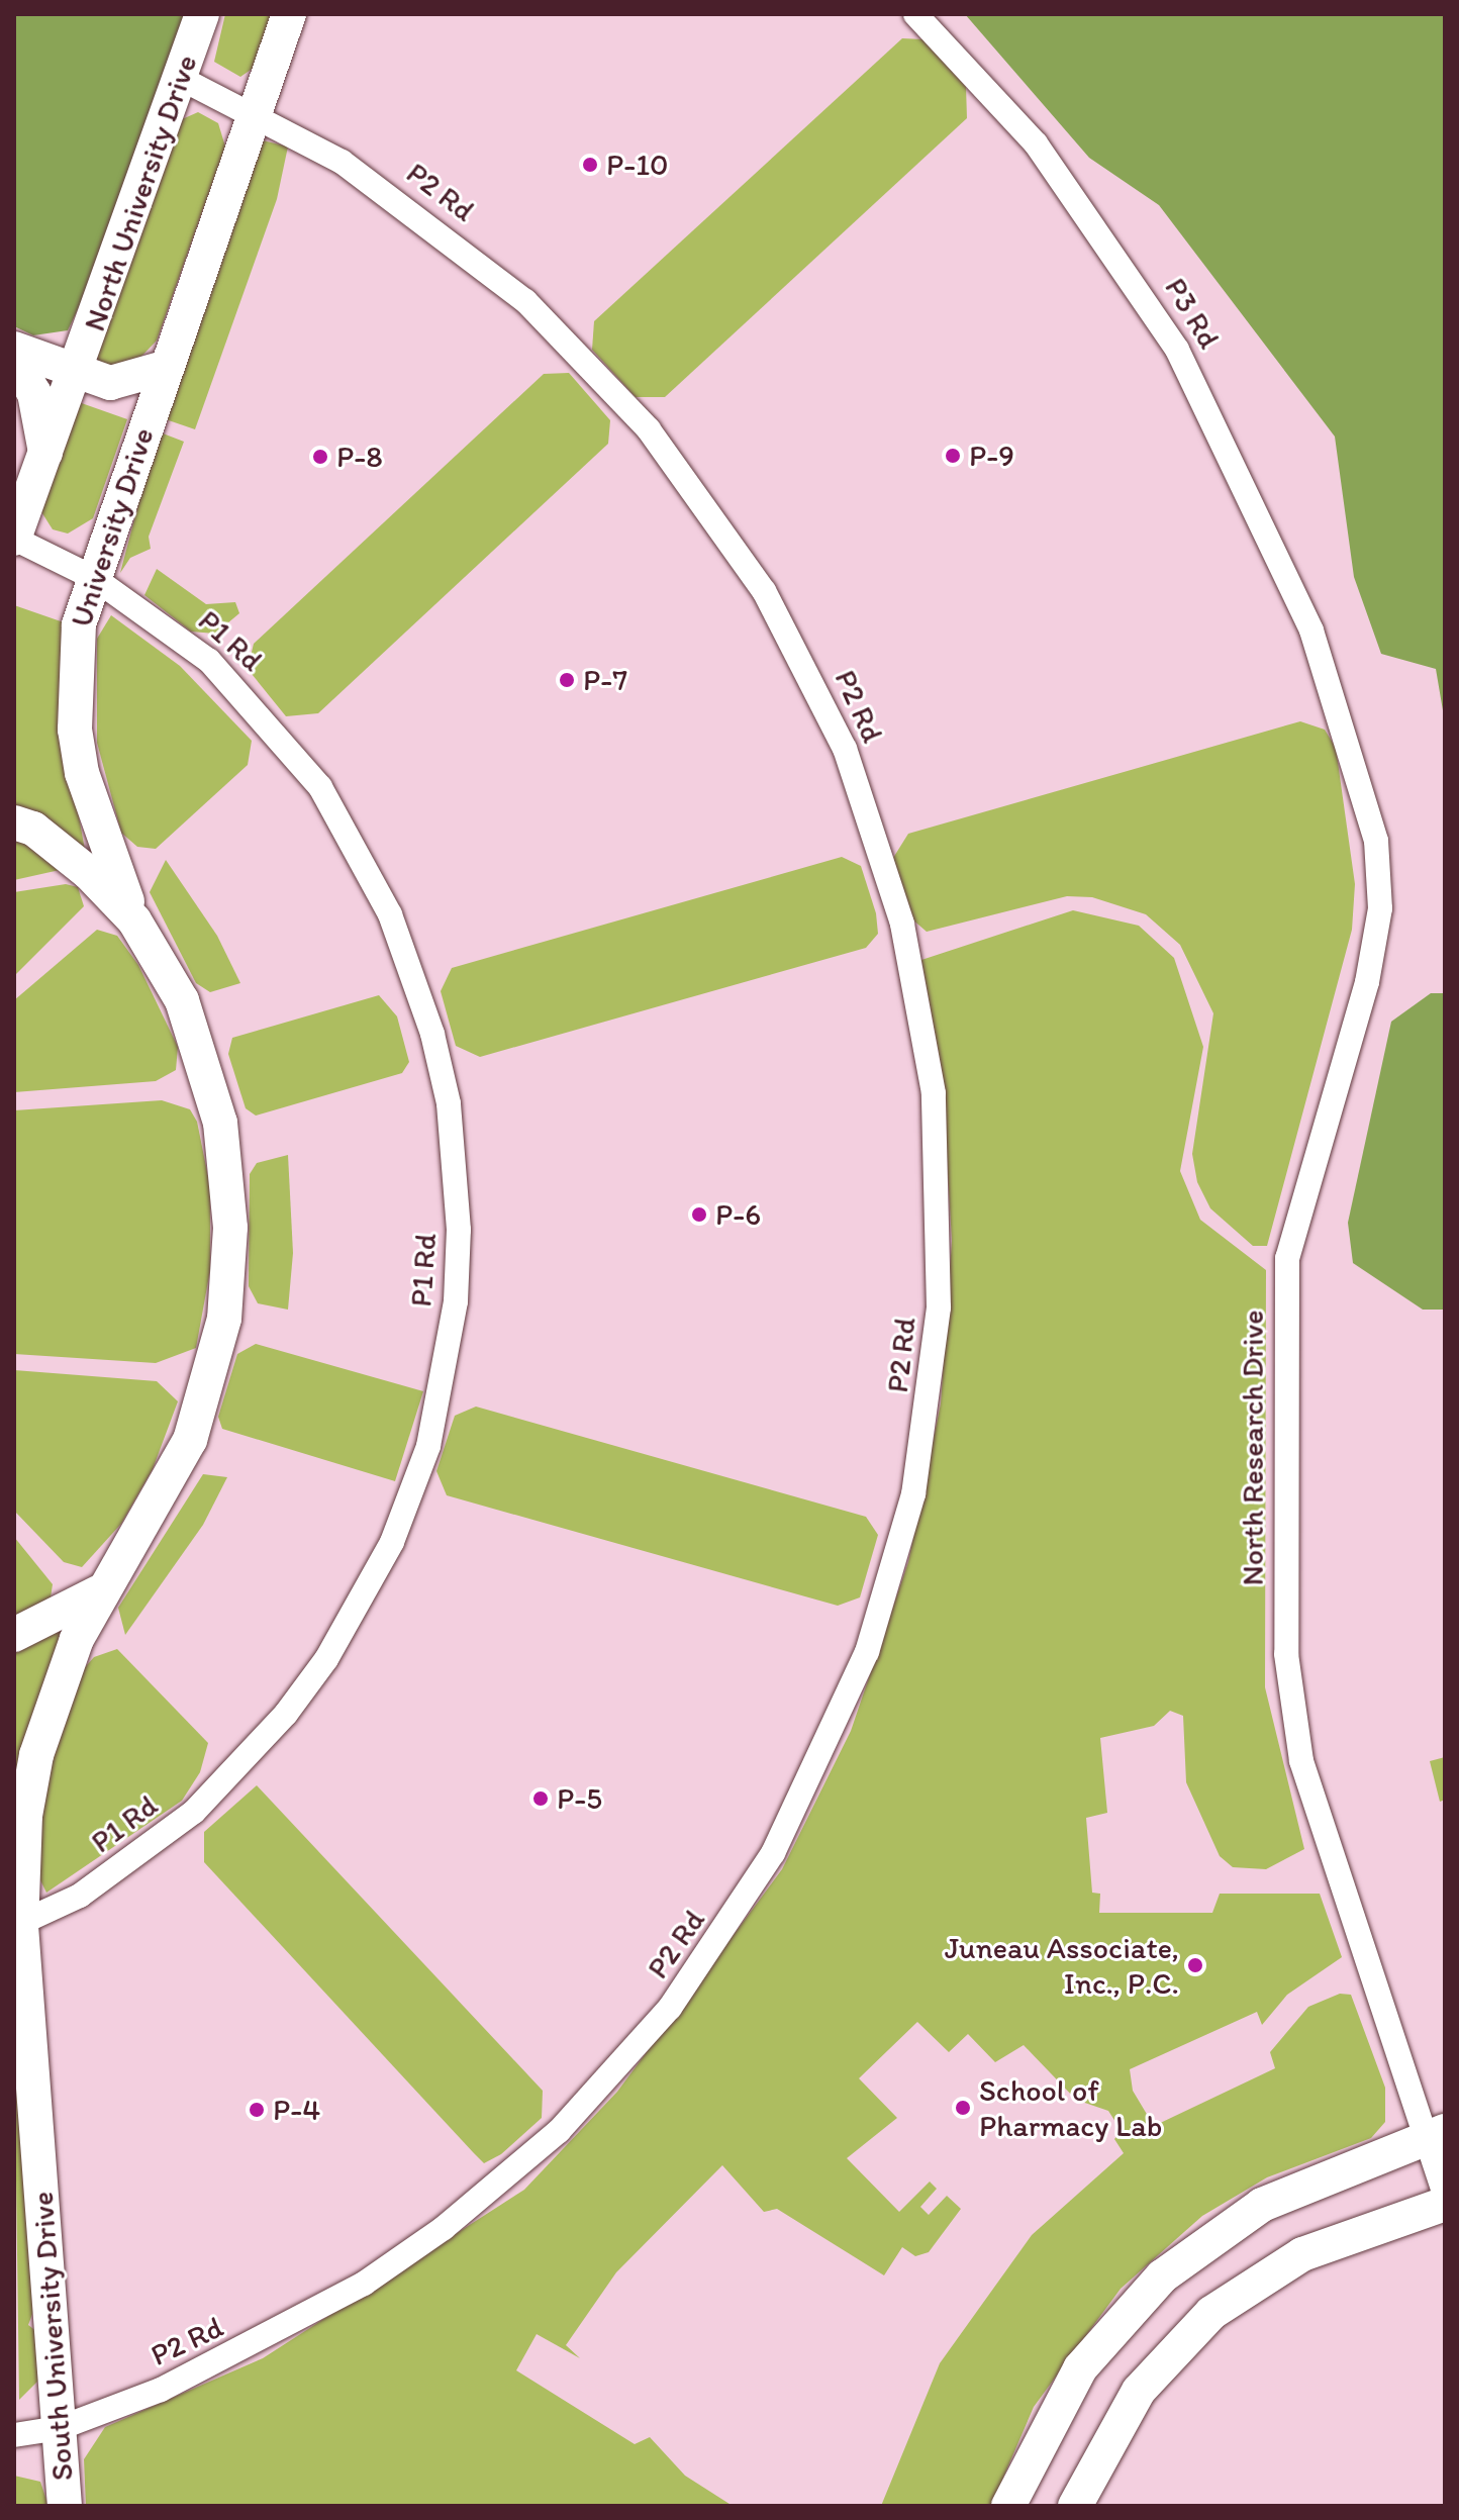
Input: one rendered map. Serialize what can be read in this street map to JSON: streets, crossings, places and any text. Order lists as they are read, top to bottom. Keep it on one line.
{"streets":{"main road":["North University Drive","University Drive","South University Drive"],"street":["P2 Rd","P3 Rd","P1 Rd","North Research Drive"]},"crossings":[["P2 Rd","North University Drive"],["P2 Rd","South University Drive"],["P3 Rd","North Research Drive"],["University Drive","P1 Rd"],["University Drive","South University Drive"],["P1 Rd","South University Drive"]],"places":["P-10","P-9","P-8","P-7","P-6","P-5","Juneau Associate, Inc., P.C.","School of Pharmacy Lab","P-4"]}
